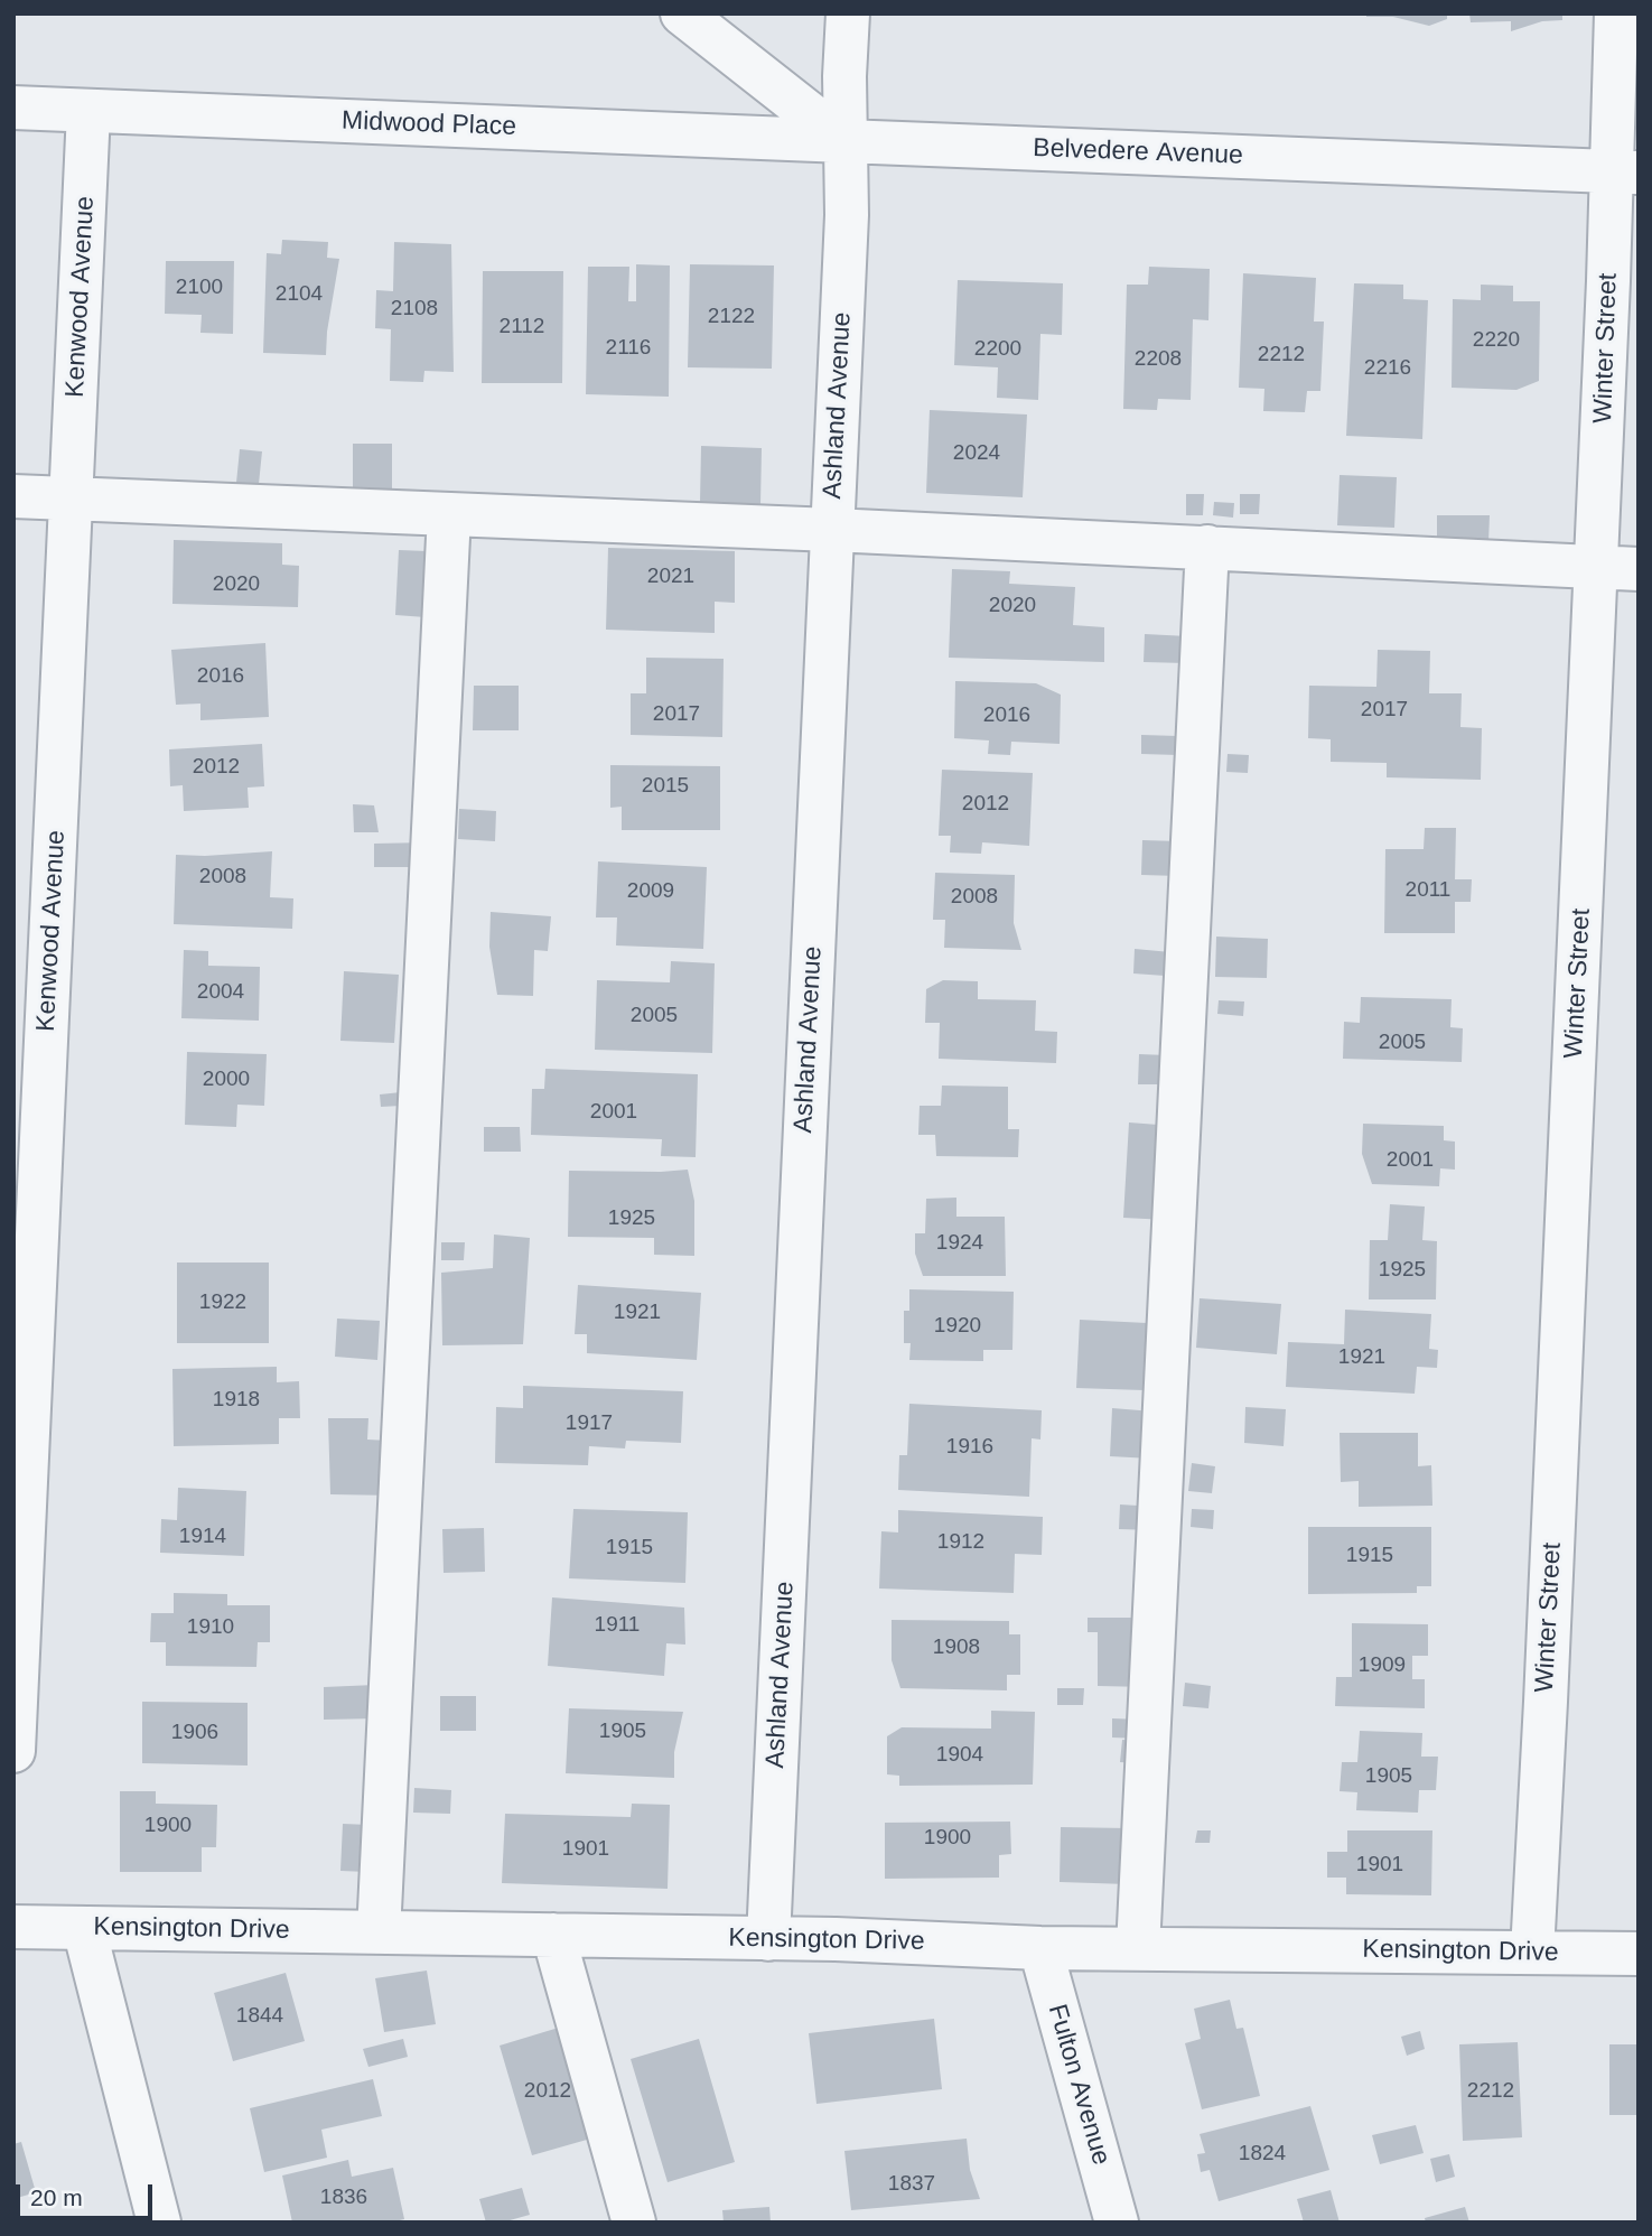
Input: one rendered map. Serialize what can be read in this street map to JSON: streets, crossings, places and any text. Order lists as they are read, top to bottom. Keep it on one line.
{"streets":{"street":["Midwood Place","Belvedere Avenue","Kenwood Avenue","Winter Street","Ashland Avenue","Kensington Drive","Fulton Avenue"]},"crossings":[["Midwood Place","Belvedere Avenue"],["Midwood Place","Kenwood Avenue"],["Midwood Place","Ashland Avenue"],["Belvedere Avenue","Winter Street"],["Belvedere Avenue","Ashland Avenue"],["Winter Street","Kensington Drive"],["Ashland Avenue","Kensington Drive"],["Kensington Drive","Fulton Avenue"]],"house_numbers":["2100","2104","2108","2122","2112","2220","2116","2200","2212","2208","2216","2024","2021","2020","2020","2016","2017","2017","2016","2012","2015","2012","2008","2011","2009","2008","2004","2005","2005","2000","2001","2001","1925","1924","1925","1922","1921","1920","1921","1918","1917","1916","1914","1912","1915","1915","1911","1910","1908","1909","1905","1906","1904","1905","1900","1900","1901","1901","1844","2012","2212","1824","1837","1836"],"scale_bar":"20 m"}
